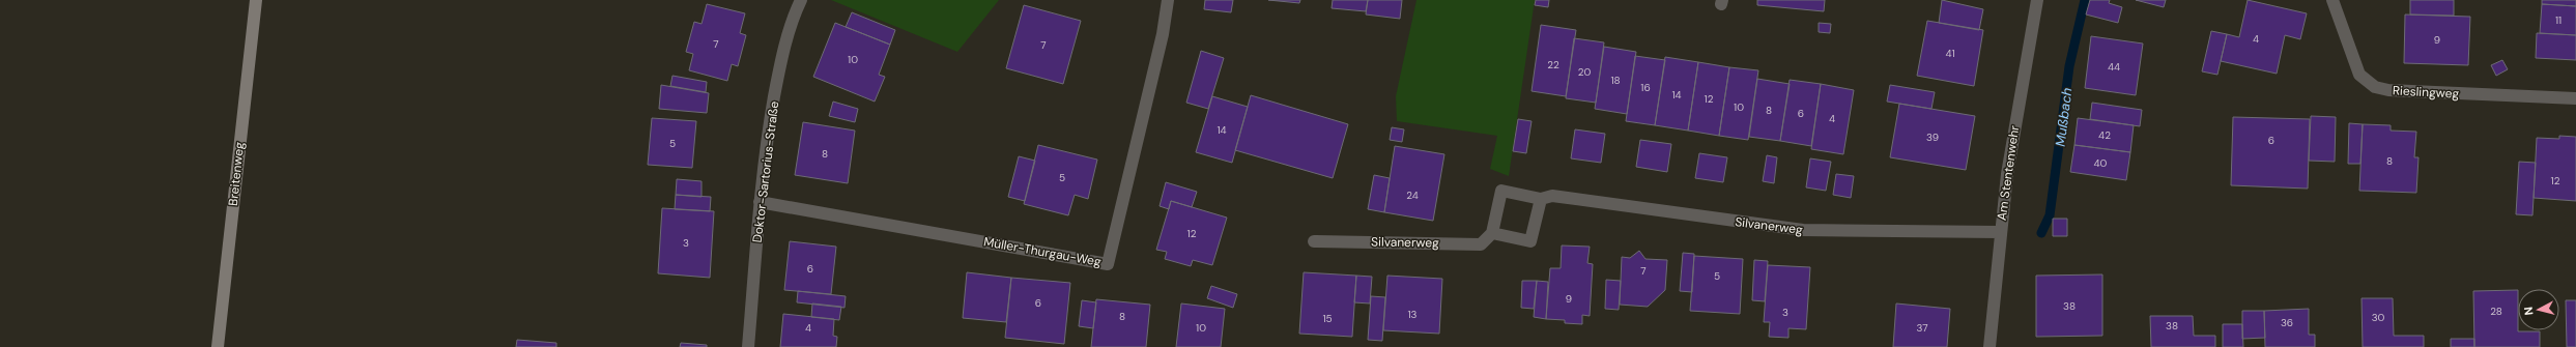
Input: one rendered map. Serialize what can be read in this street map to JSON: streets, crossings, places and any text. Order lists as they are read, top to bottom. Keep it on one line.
{"streets":{"main road":["Breitenweg"],"street":["Rieslingweg","Doktor-Sartorius-Straße","Am Stentenwehr","Silvanerweg","Müller-Thurgau-Weg"]},"crossings":[["Doktor-Sartorius-Straße","Müller-Thurgau-Weg"],["Am Stentenwehr","Silvanerweg"]],"water":["Mußbach"],"house_numbers":["11","4","9","7","7","41","10","22","44","20","18","16","14","12","10","8","6","4","14","42","39","6","5","8","8","40","5","12","24","12","3","6","7","5","9","6","38","28","3","13","8","30","15","36","38","4","10","37"],"north":"left"}
